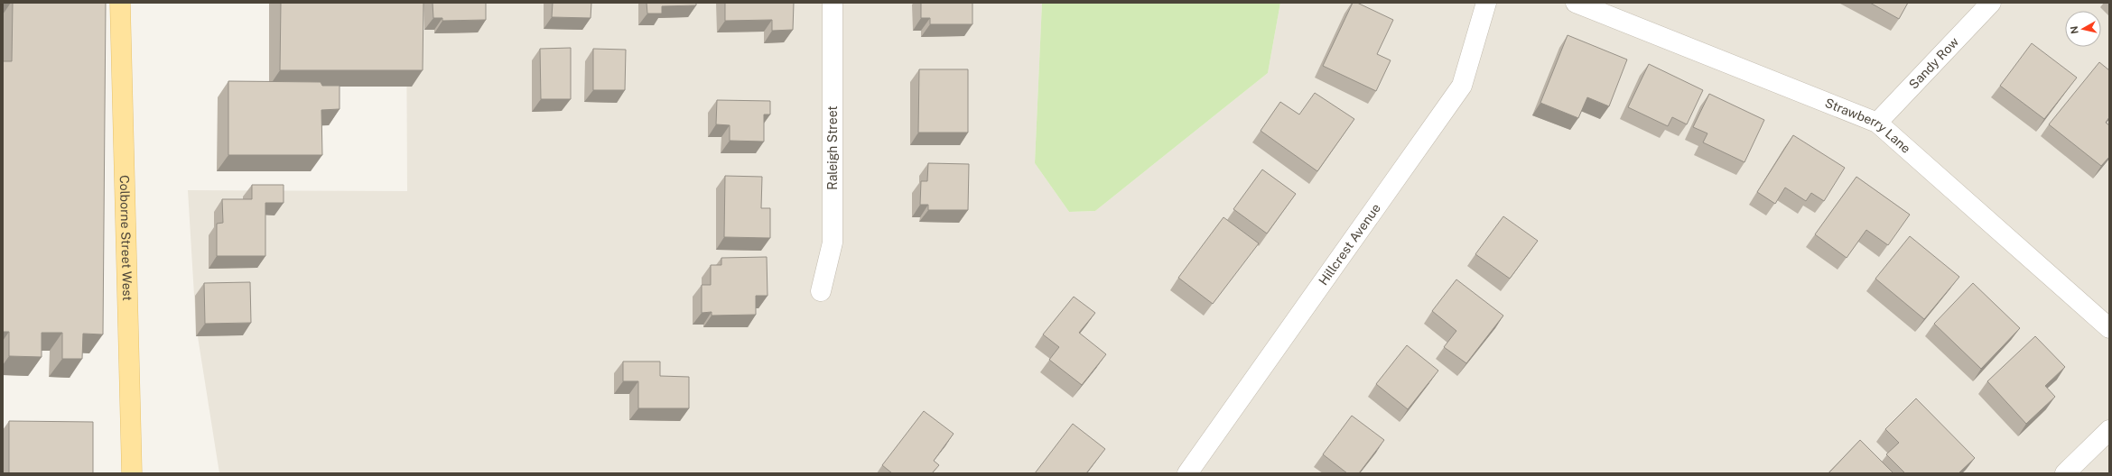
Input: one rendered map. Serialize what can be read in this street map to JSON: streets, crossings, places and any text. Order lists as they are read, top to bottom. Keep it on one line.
{"streets":{"main road":["Colborne Street West"],"street":["Sandy Row","Strawberry Lane","Raleigh Street","Hillcrest Avenue"]},"crossings":[["Sandy Row","Strawberry Lane"]],"north":"left"}
